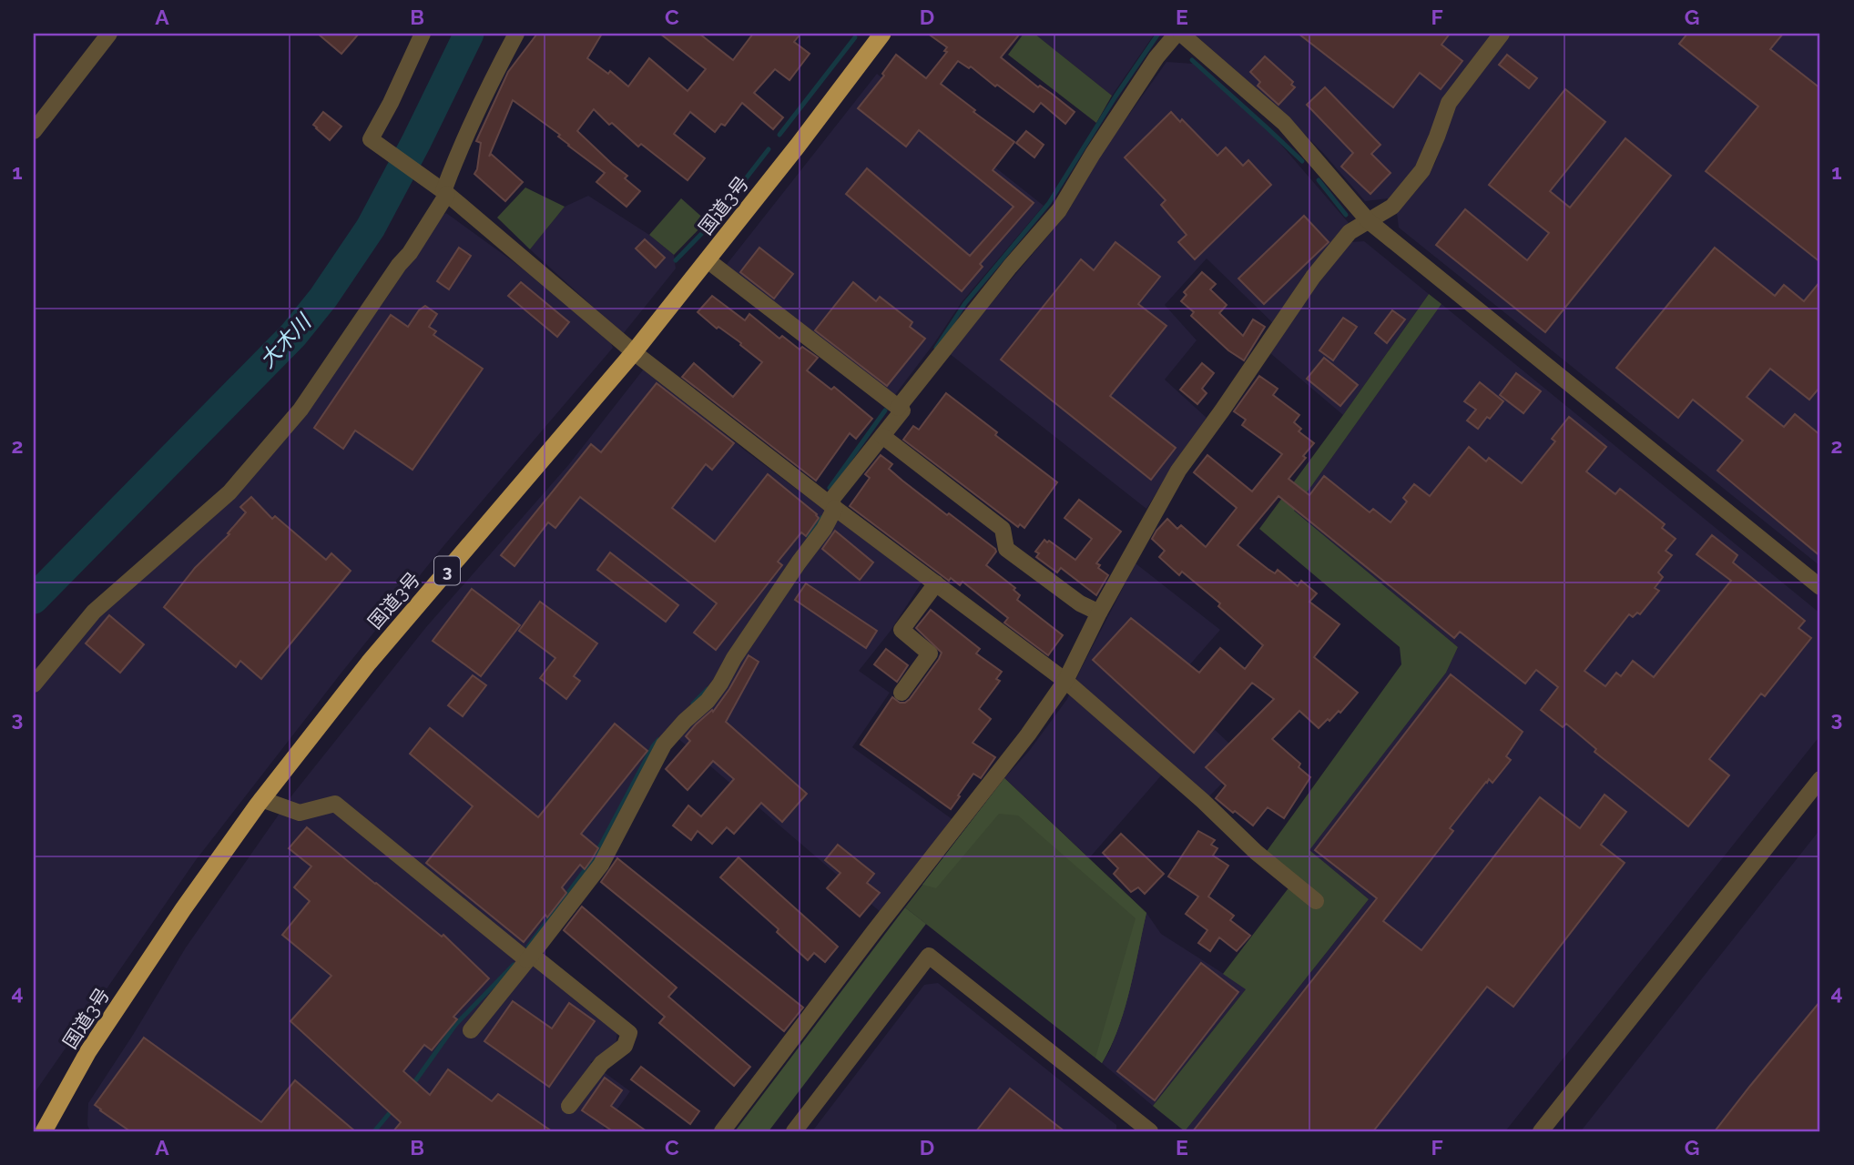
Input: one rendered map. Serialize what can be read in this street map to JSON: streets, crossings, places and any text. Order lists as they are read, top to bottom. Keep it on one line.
{"streets":{"highway":["国道3号","3"]},"water":["大木川"],"grid":{"columns":["A","B","C","D","E","F","G"],"rows":["1","2","3","4"]}}
